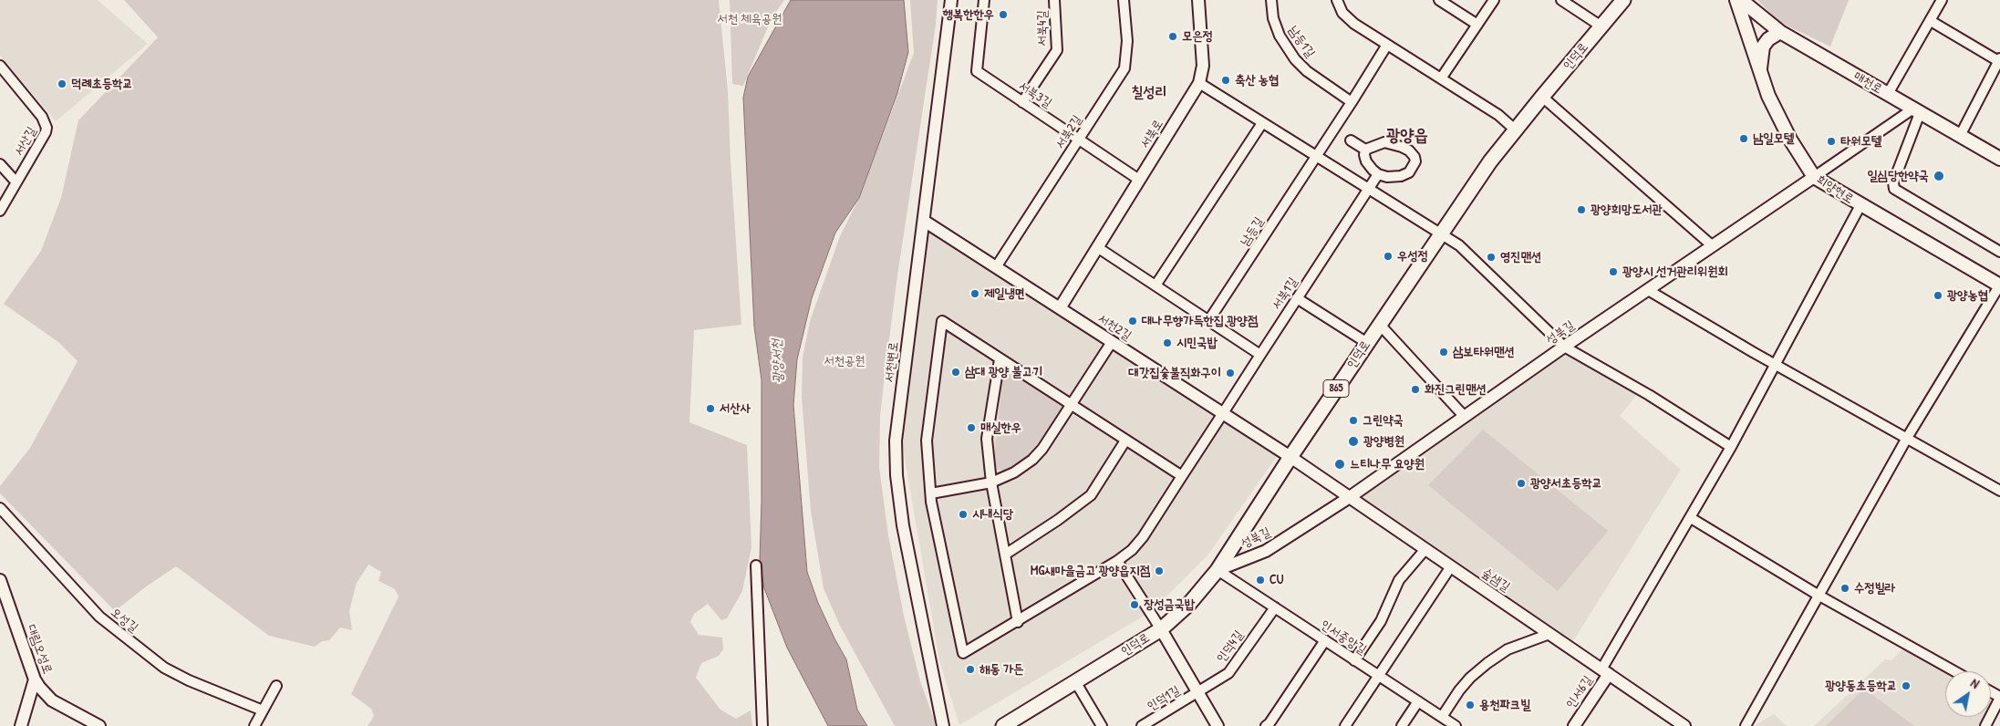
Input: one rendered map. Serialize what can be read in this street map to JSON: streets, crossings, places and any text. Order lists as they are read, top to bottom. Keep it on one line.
{"streets":{"main road":["인덕로","매천로","희양현로","865"],"street":["서북4길","남등1길","서북3길","서북2길","서북로","서산길","남등길","서북1길","서천2길","성북길","서천변로","숲샘길","오성길","인서중앙길","인덕4길","대림오성로","인서6길","인덕1길"]},"crossings":[["서북4길","서북3길"],["남등1길","남등길"],["인덕로","서천2길"],["인덕로","성북길"],["인덕로","숲샘길"],["인덕로","인서중앙길"],["매천로","성북길"],["서북3길","서북2길"],["서북3길","서북로"],["서북2길","서천2길"],["서북로","서천2길"],["희양현로","성북길"],["서북1길","서천2길"],["서천2길","서천변로"],["서천2길","숲샘길"],["성북길","숲샘길"],["성북길","인서중앙길"],["숲샘길","인서6길"],["인서중앙길","인덕4길"],["인덕4길","인덕1길"]],"districts":["칠성리","광양읍"],"water":["광양서천"],"parks":["서천 체육공원","서천공원"],"places":["행복한한우","모은정","축산 농협","덕례초등학교","남일모텔","타워모텔","일심당한약국","광양희망도서관","우성정","영진맨션","광양시 선거관리위원회","제일냉면","광양농협","대나무향가득한집 광양점","시민국밥","삼보타워맨션","삼대 광양 불고기","대갓집숯불직화구이","화진그린맨션","서산사","그린약국","매실한우","광양병원","느티나무 요양원","광양서초등학교","시내식당","MG새마을금고 광양읍지점","CU","수정빌라","장성금국밥","해동 가든","광양동초등학교","용천파크빌"],"north":"top right"}
